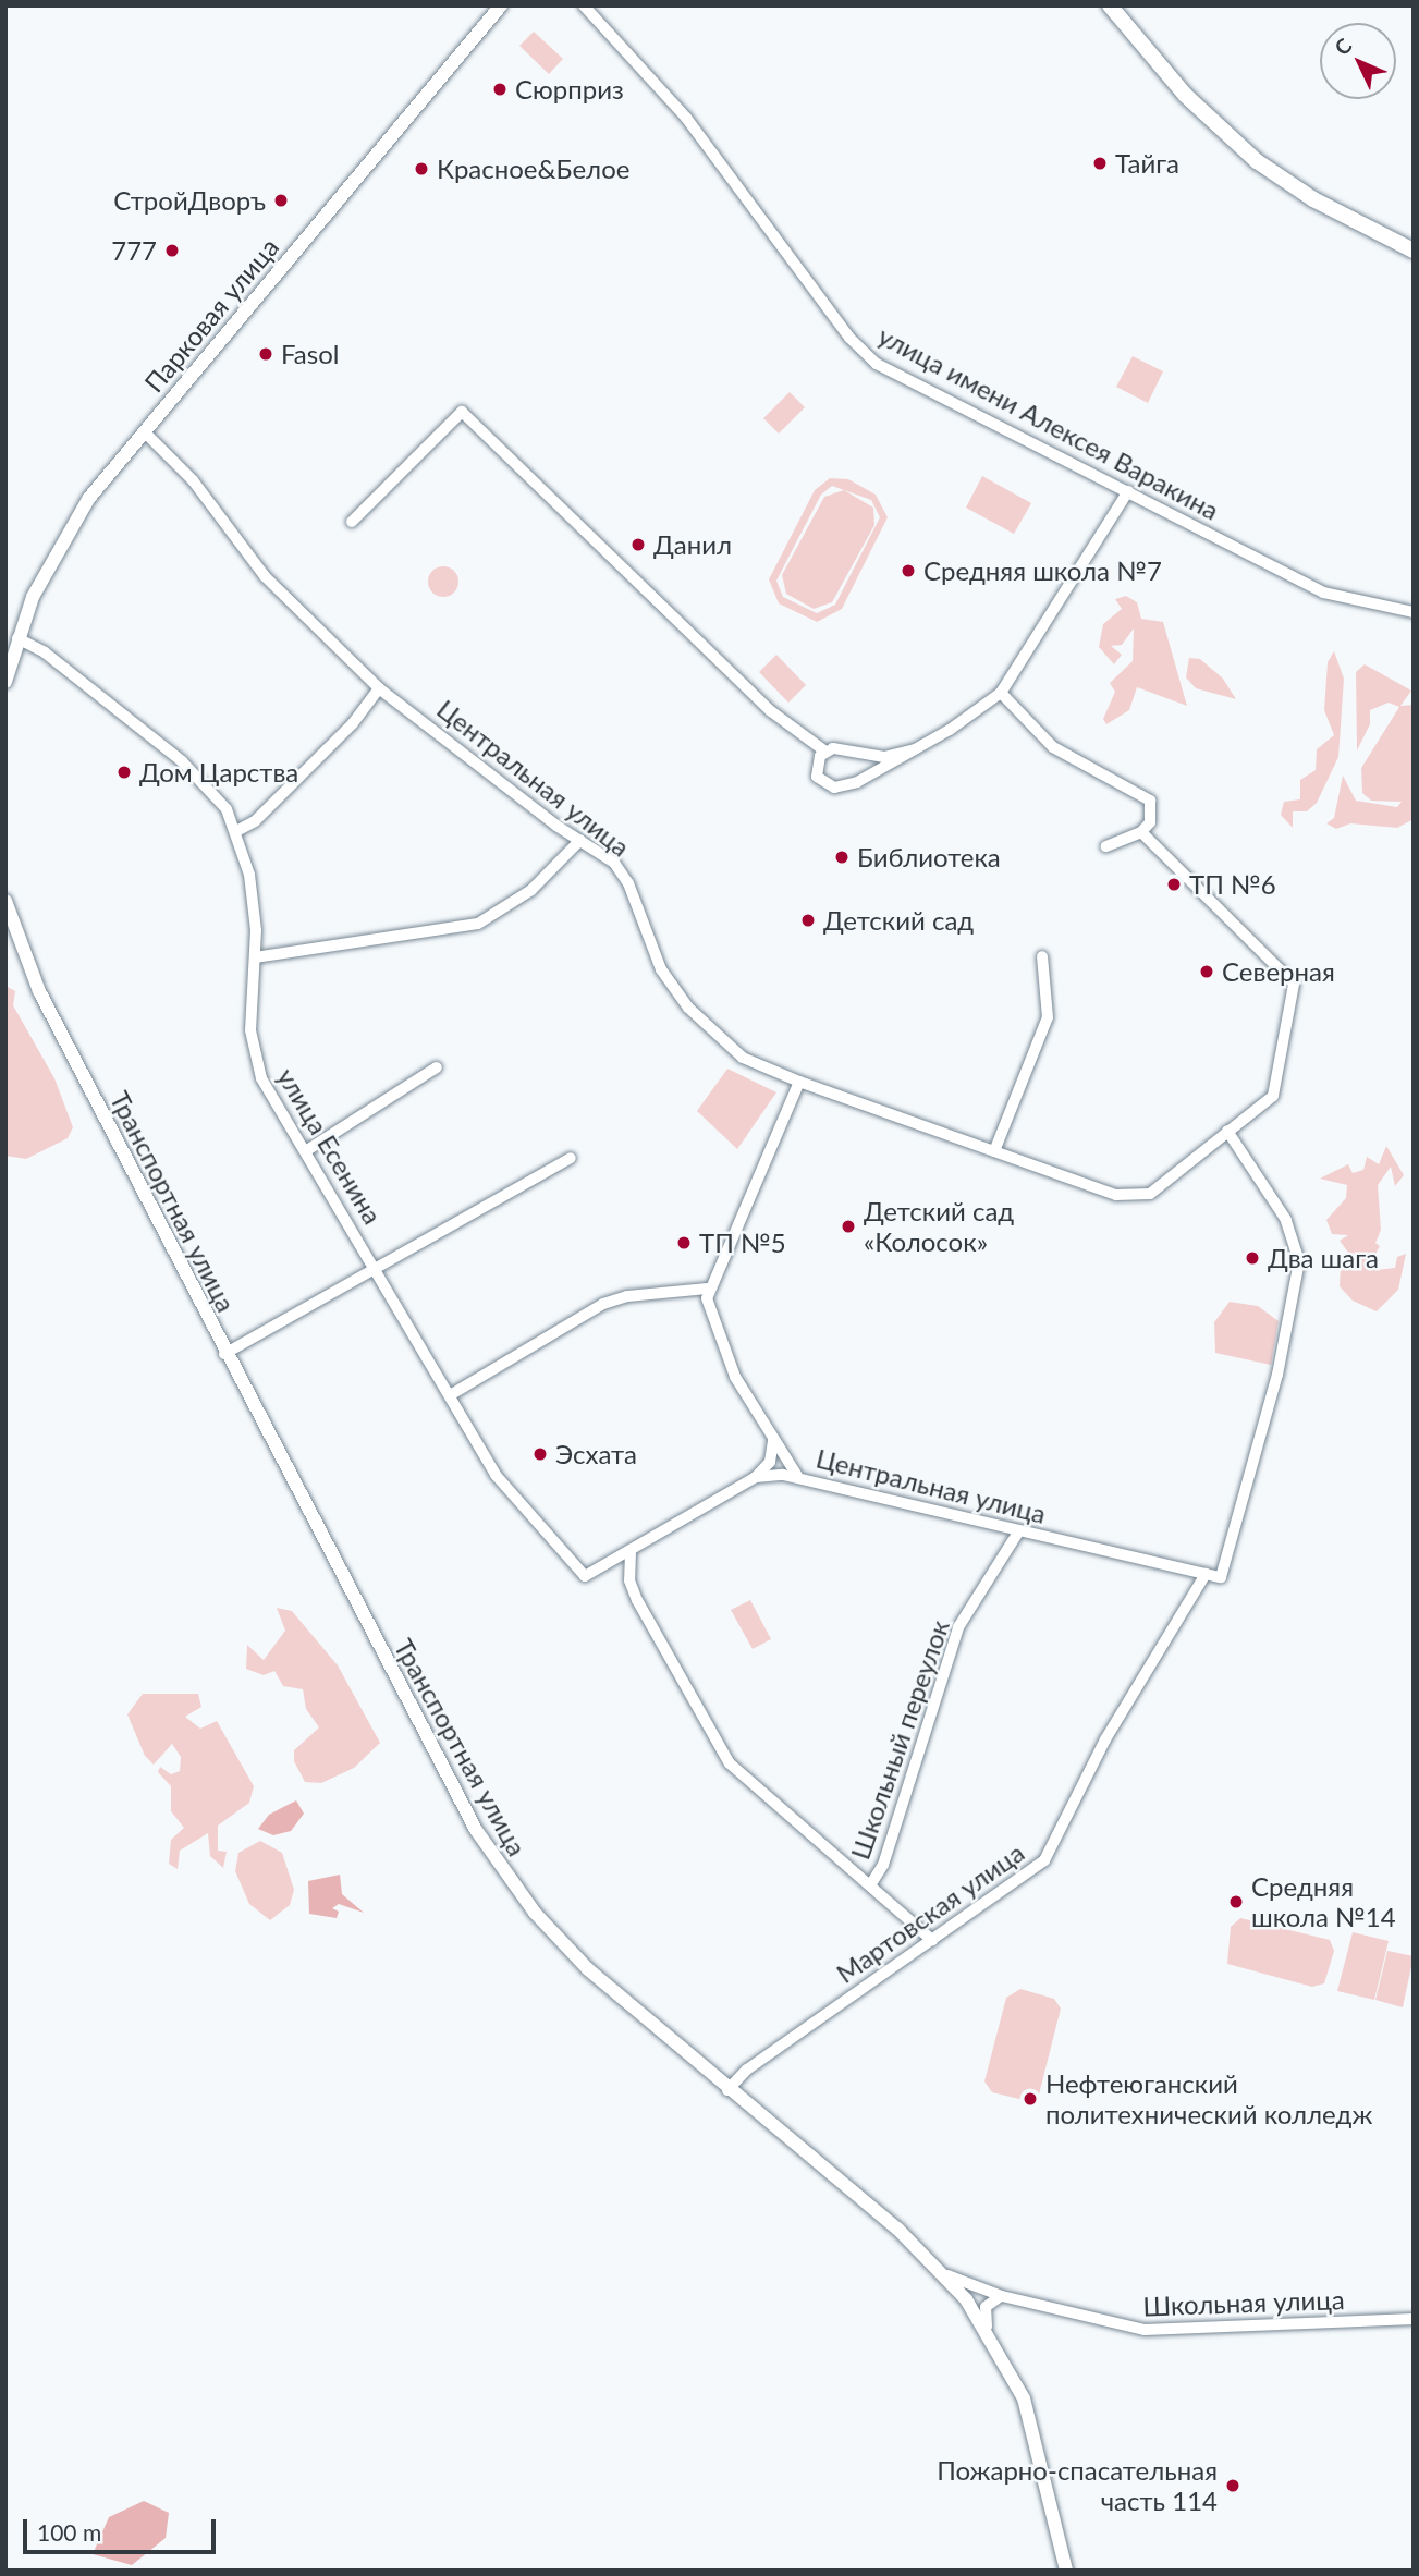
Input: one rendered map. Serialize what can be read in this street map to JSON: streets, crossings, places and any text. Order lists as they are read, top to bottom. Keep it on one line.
{"streets":{"street":["Парковая улица","улица имени Алексея Варакина","Центральная улица","улица Есенина","Транспортная улица","Школьный переулок","Мартовская улица","Школьная улица"]},"crossings":[["Парковая улица","Центральная улица"],["Парковая улица","улица Есенина"],["Центральная улица","Школьный переулок"],["Центральная улица","Мартовская улица"],["Транспортная улица","Мартовская улица"],["Транспортная улица","Школьная улица"]],"places":["Сюрприз","Тайга","Красное&Белое","СтройДворъ","777","Fasol","Данил","Средняя школа №7","Дом Царства","Библиотека","ТП №6","Детский сад","Северная","Детский сад «Колосок»","ТП №5","Два шага","Эсхата","Средняя школа №14","Нефтеюганский политехнический колледж","Пожарно-спасательная часть 114"],"scale_bar":"100 m","north":"top left"}
